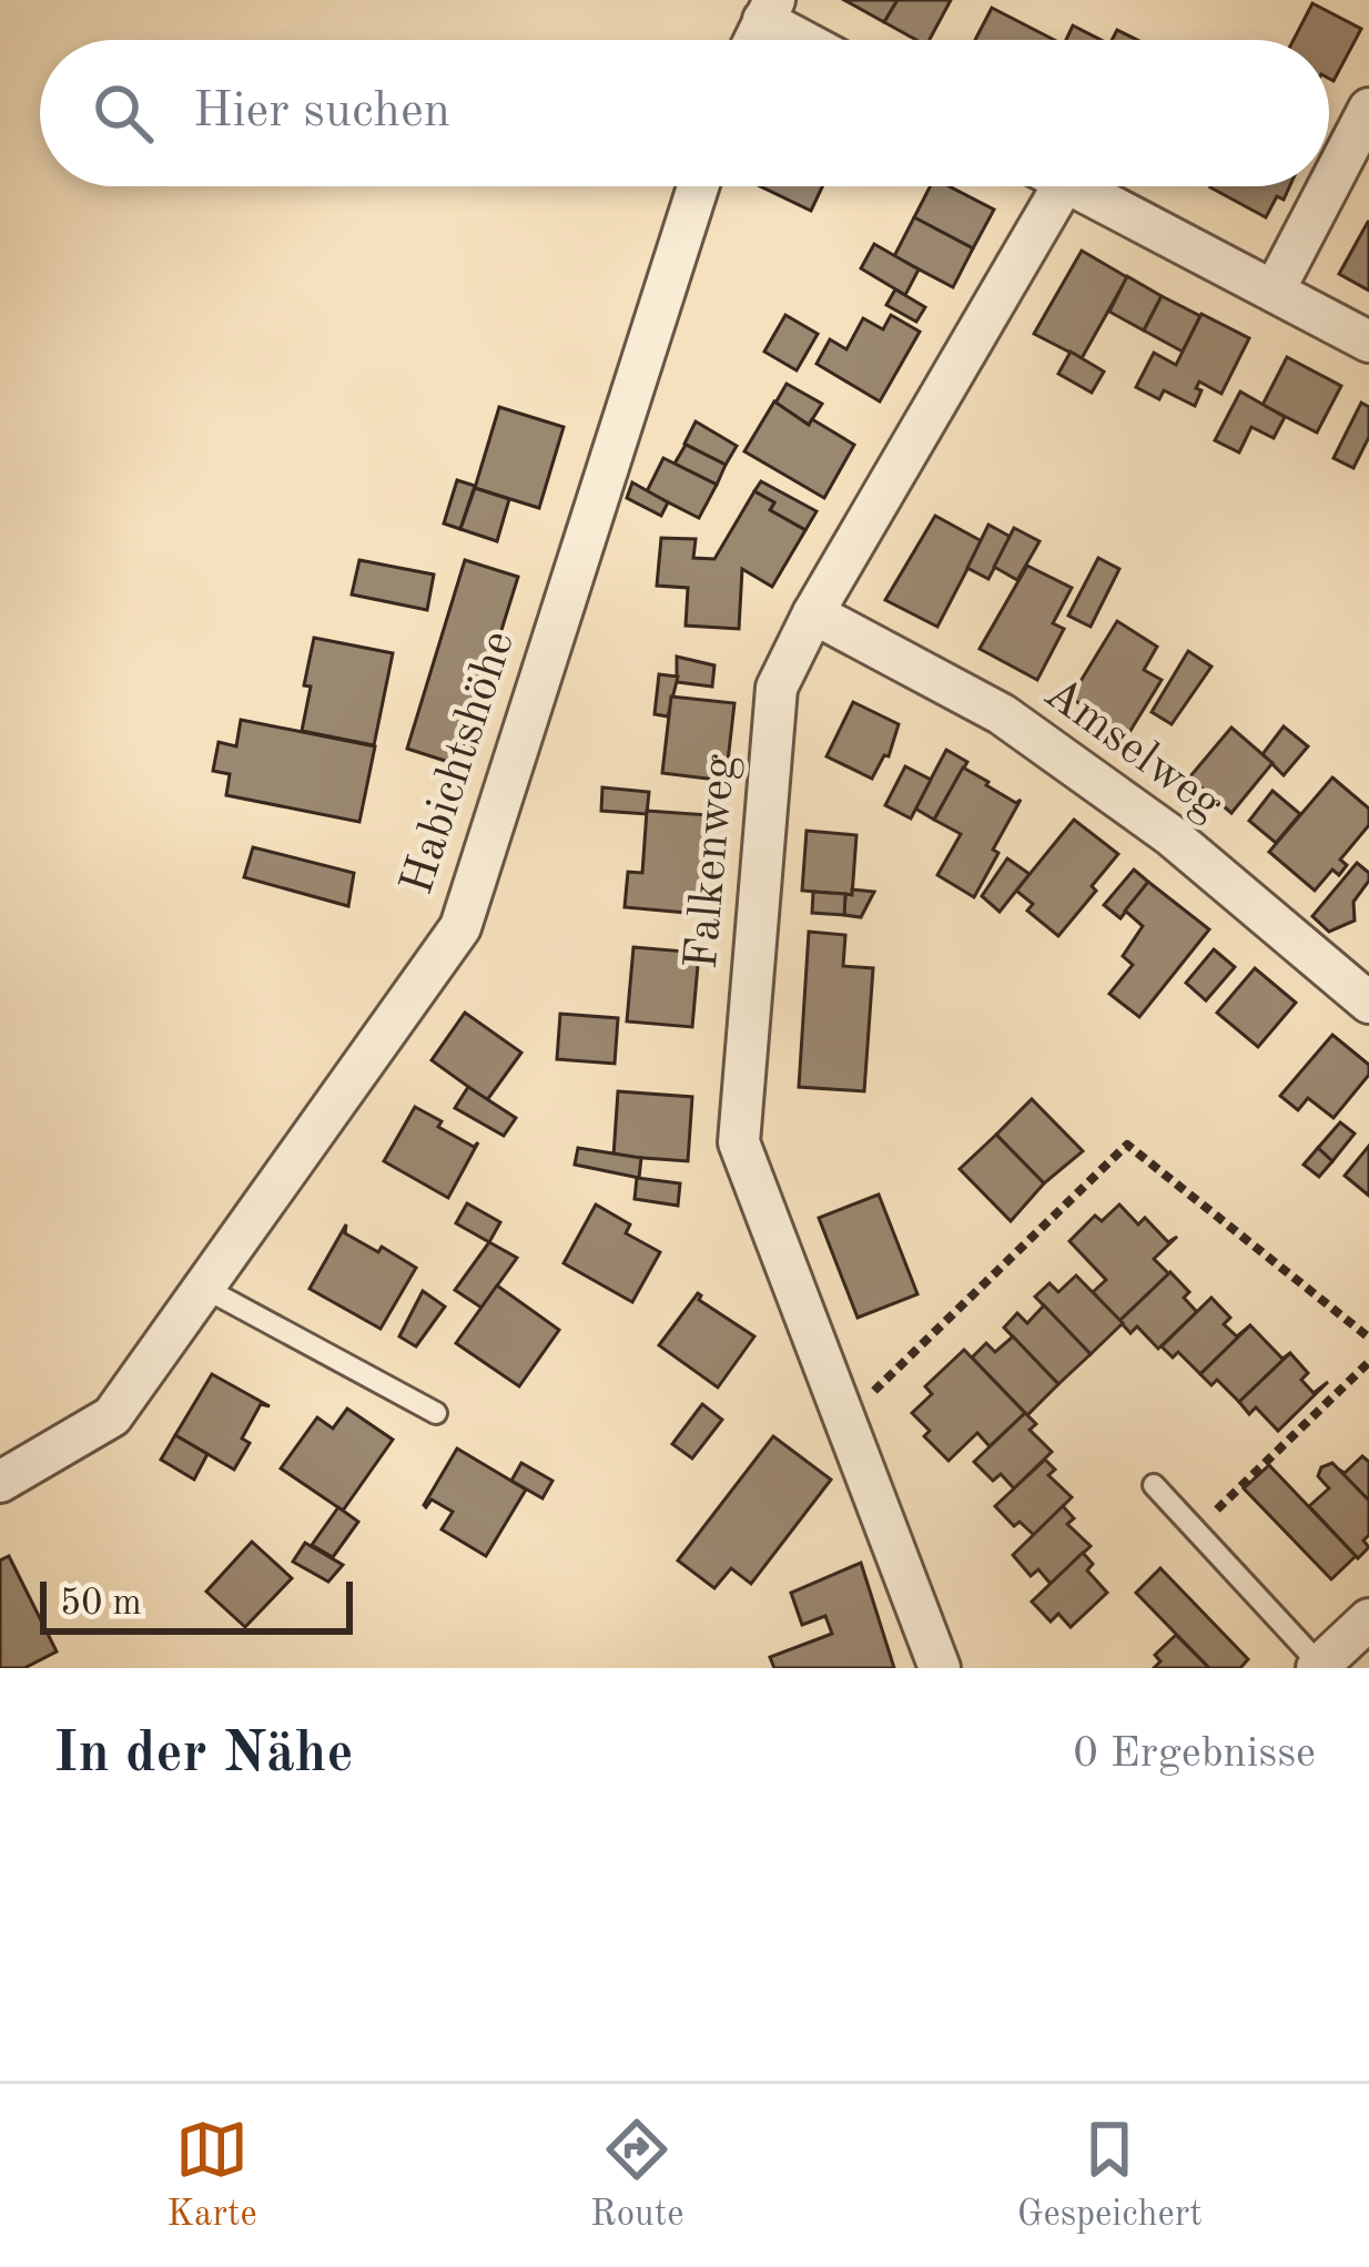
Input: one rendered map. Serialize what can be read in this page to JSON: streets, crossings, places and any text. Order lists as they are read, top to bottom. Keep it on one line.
{"streets":{"street":["Amselweg","Habichtshöhe","Falkenweg"]},"crossings":[["Amselweg","Falkenweg"]],"scale_bar":"50 m","page":{"search":"Hier suchen","scale":"50 m","heading":["In der Nähe","0 Ergebnisse"],"nav":["Karte","Route","Gespeichert"]}}
